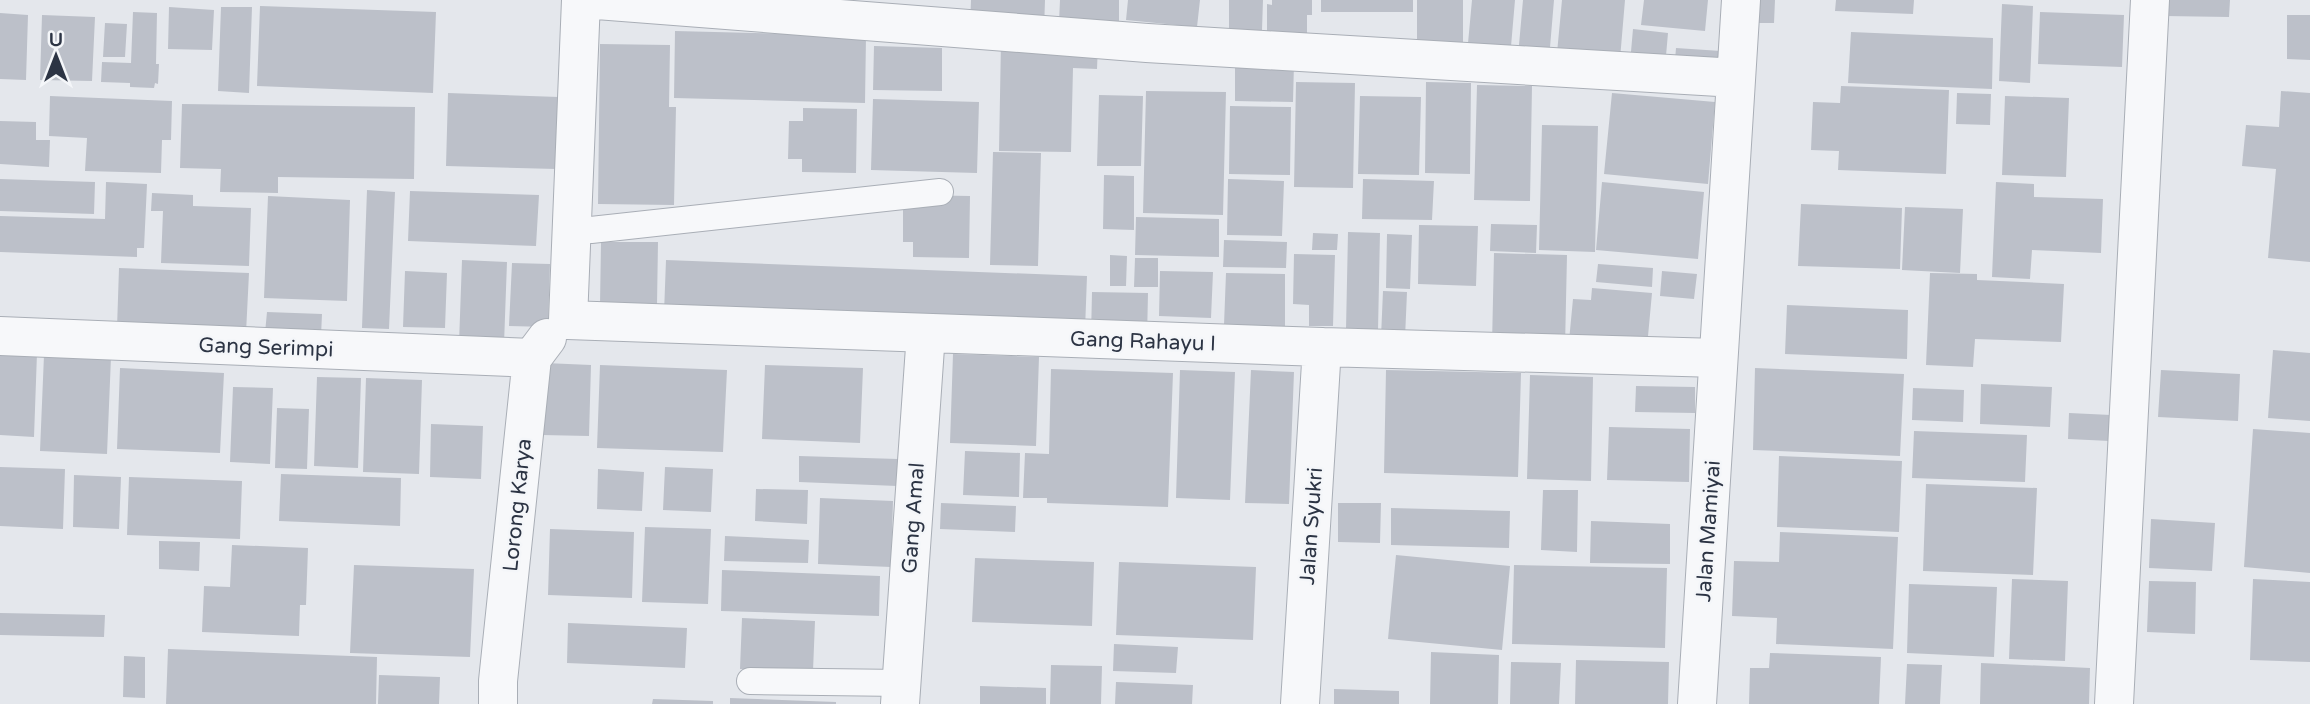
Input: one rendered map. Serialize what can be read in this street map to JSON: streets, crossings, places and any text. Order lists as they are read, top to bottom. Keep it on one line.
{"streets":{"street":["Gang Rahayu I","Gang Serimpi","Lorong Karya","Gang Amal","Jalan Syukri","Jalan Mamiyai"]},"crossings":[["Gang Rahayu I","Gang Amal"],["Gang Rahayu I","Jalan Syukri"],["Gang Rahayu I","Jalan Mamiyai"],["Gang Serimpi","Lorong Karya"]],"north":"top"}
